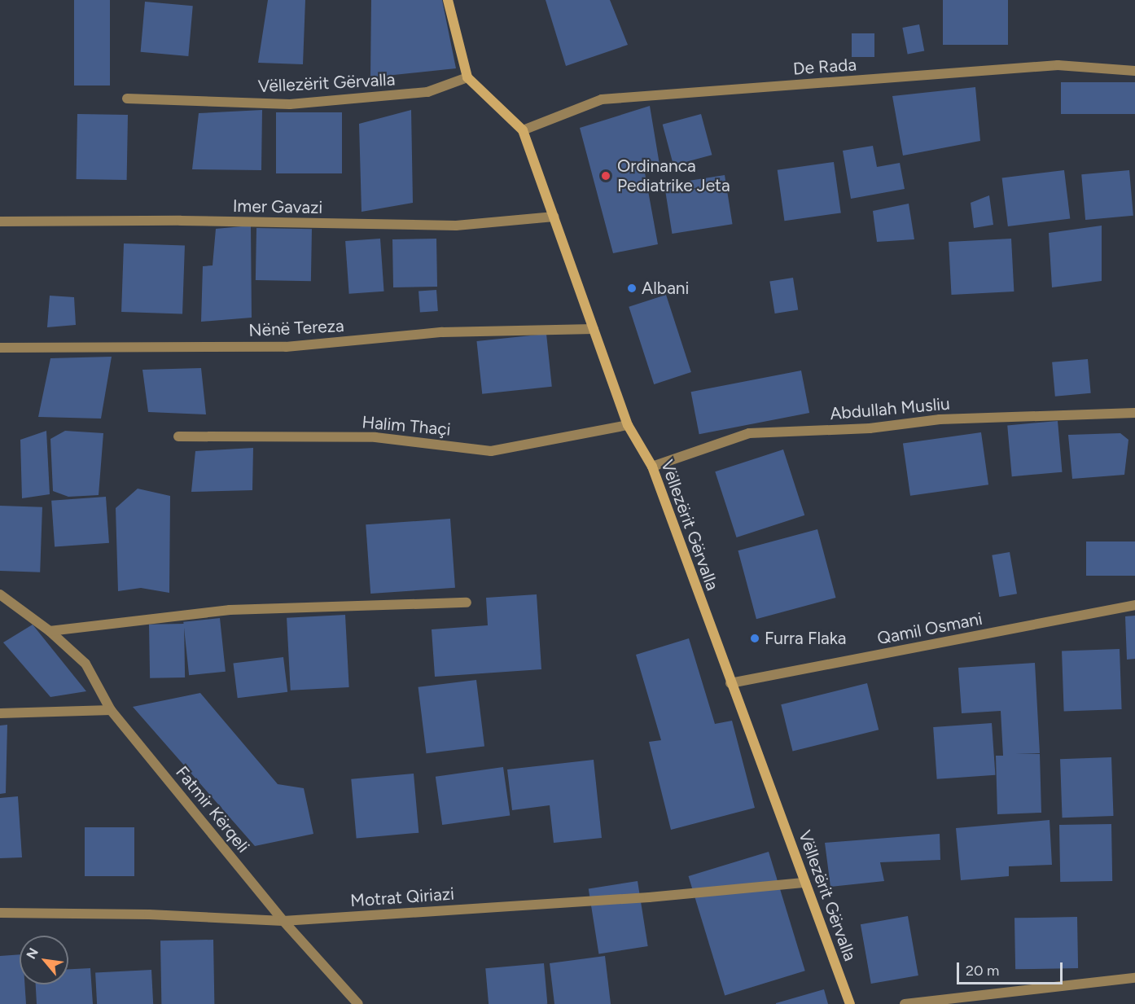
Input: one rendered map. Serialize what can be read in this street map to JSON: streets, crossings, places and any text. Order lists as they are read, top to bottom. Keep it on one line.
{"streets":{"street":["De Rada","Vëllezërit Gërvalla","Imer Gavazi","Nënë Tereza","Abdullah Musliu","Halim Thaçi","Qamil Osmani","Fatmir Kërqeli","Motrat Qiriazi"]},"crossings":[["De Rada","Vëllezërit Gërvalla"],["Vëllezërit Gërvalla","Imer Gavazi"],["Vëllezërit Gërvalla","Nënë Tereza"],["Vëllezërit Gërvalla","Abdullah Musliu"],["Vëllezërit Gërvalla","Halim Thaçi"],["Vëllezërit Gërvalla","Qamil Osmani"],["Vëllezërit Gërvalla","Motrat Qiriazi"],["Fatmir Kërqeli","Motrat Qiriazi"]],"places":["Ordinanca Pediatrike Jeta","Albani","Furra Flaka"],"scale_bar":"20 m","north":"top left"}
